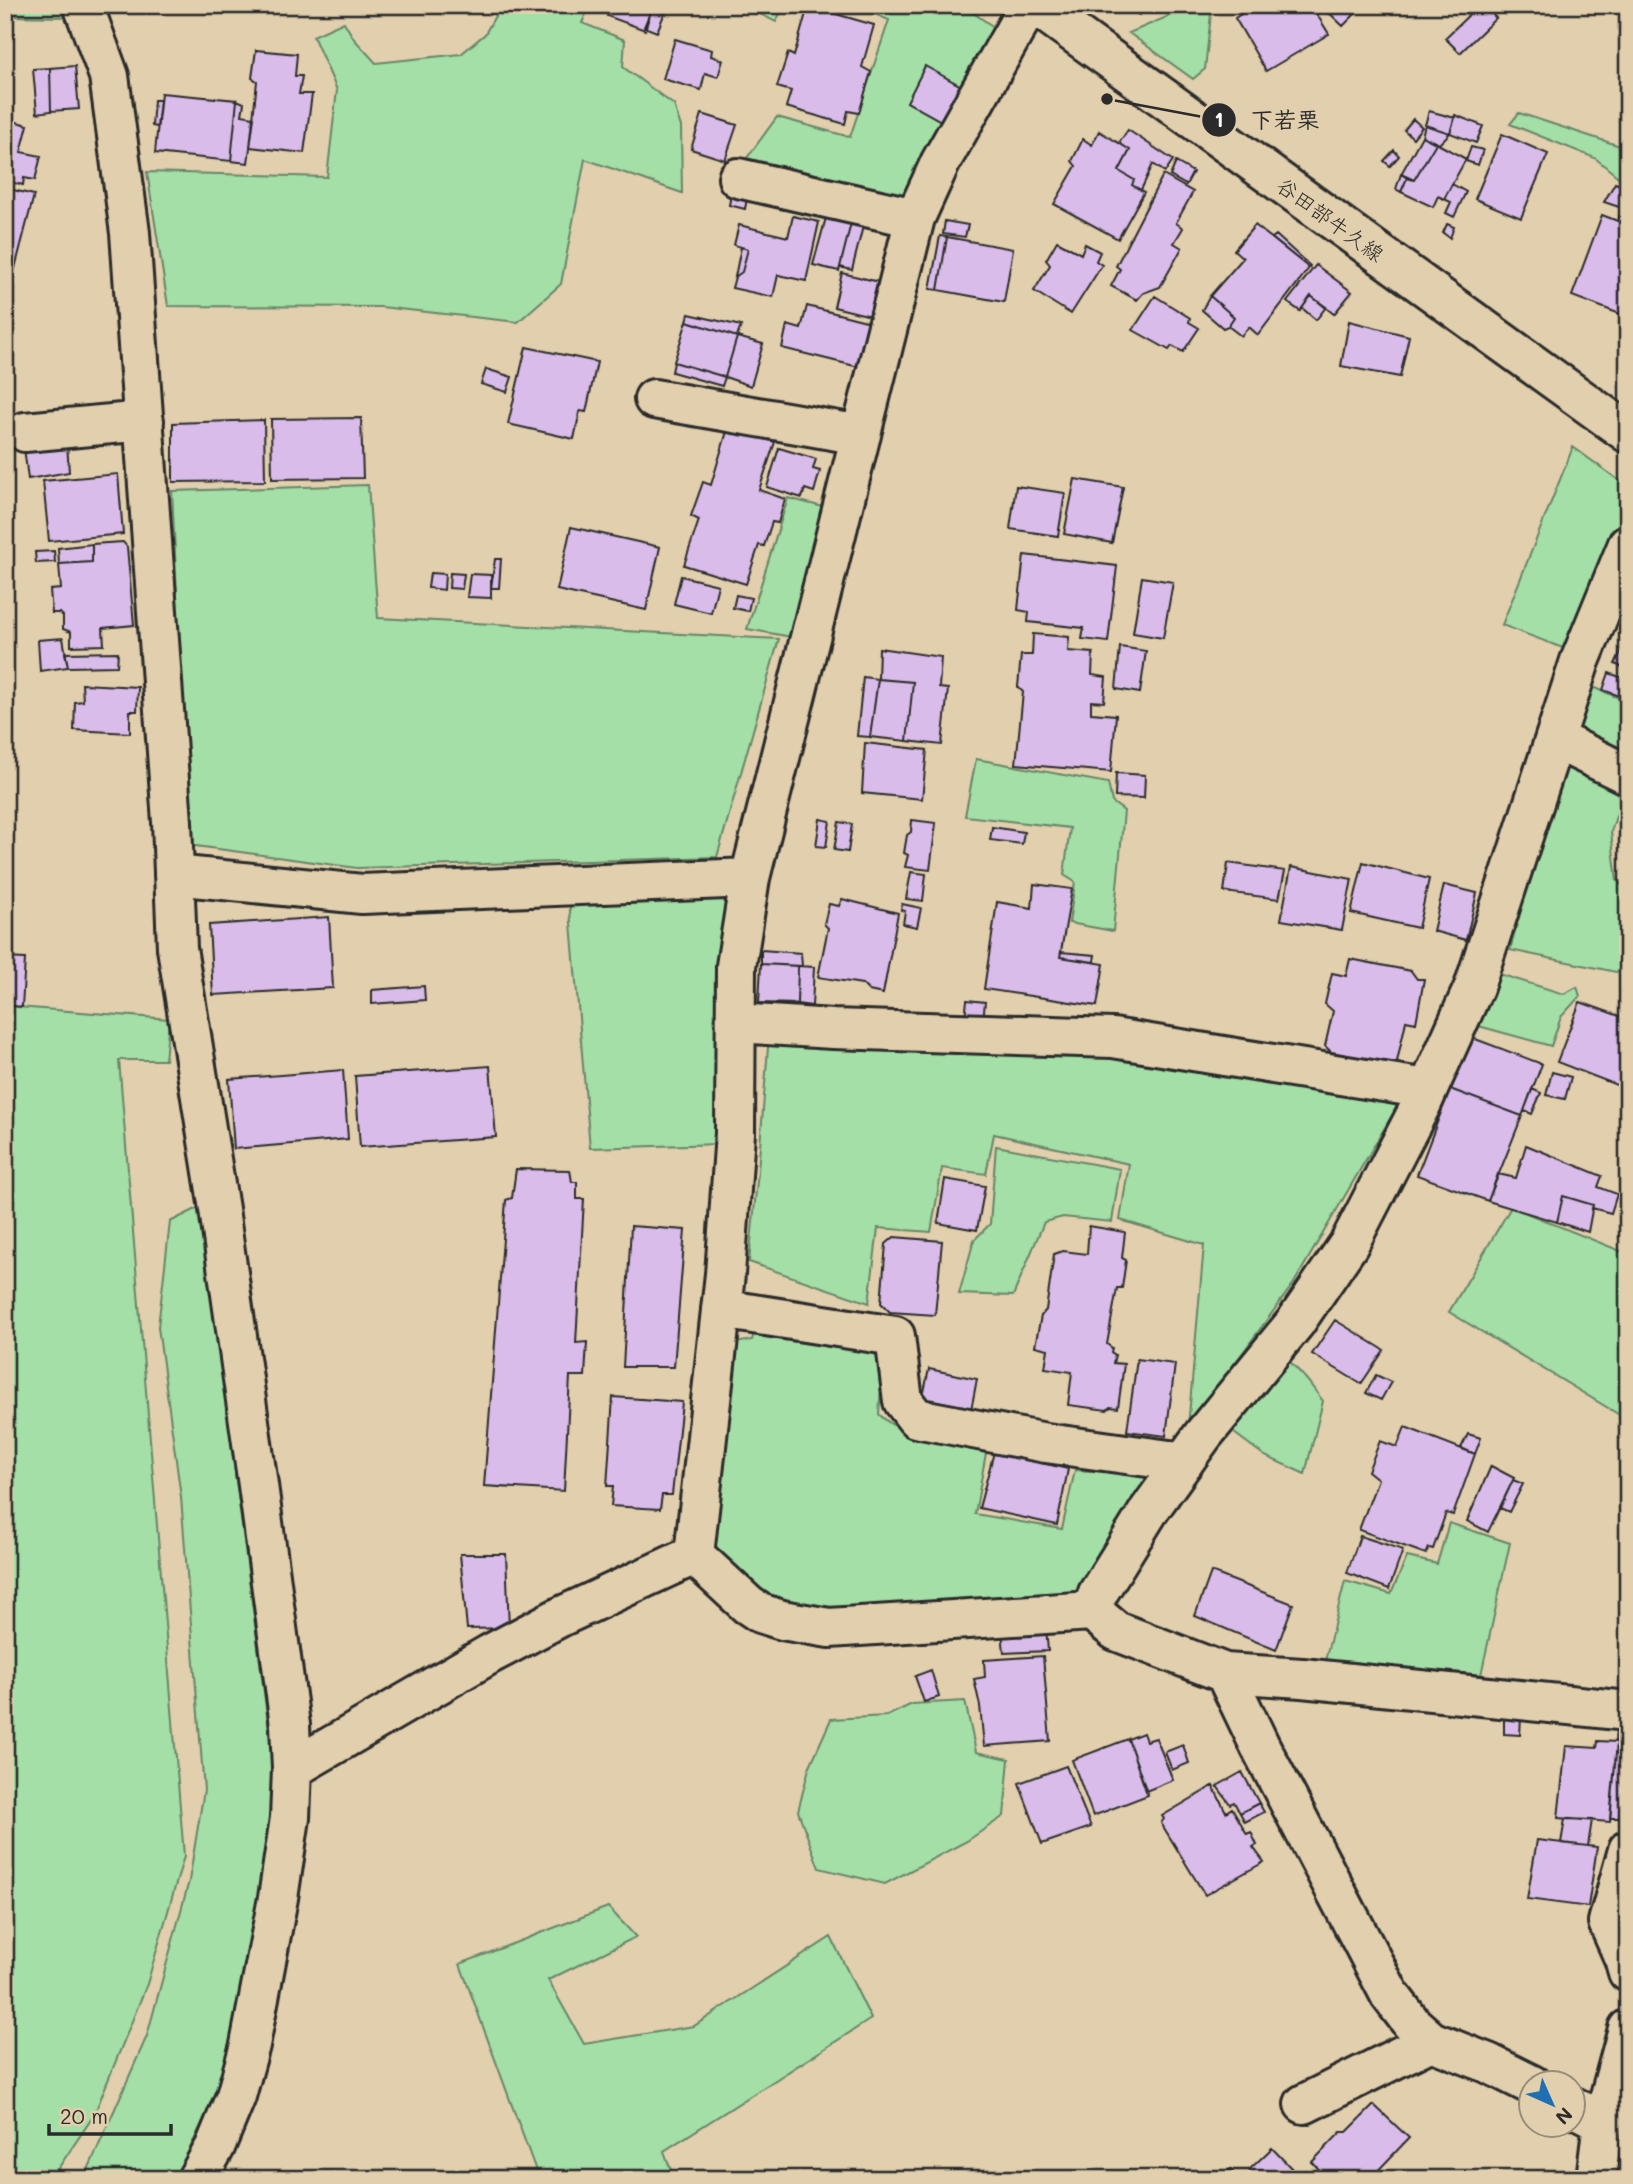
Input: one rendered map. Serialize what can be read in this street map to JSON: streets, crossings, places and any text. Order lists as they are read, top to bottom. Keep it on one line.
{"streets":{"street":["谷田部牛久線"]},"places":["下若栗"],"scale_bar":"20 m","north":"bottom right"}
